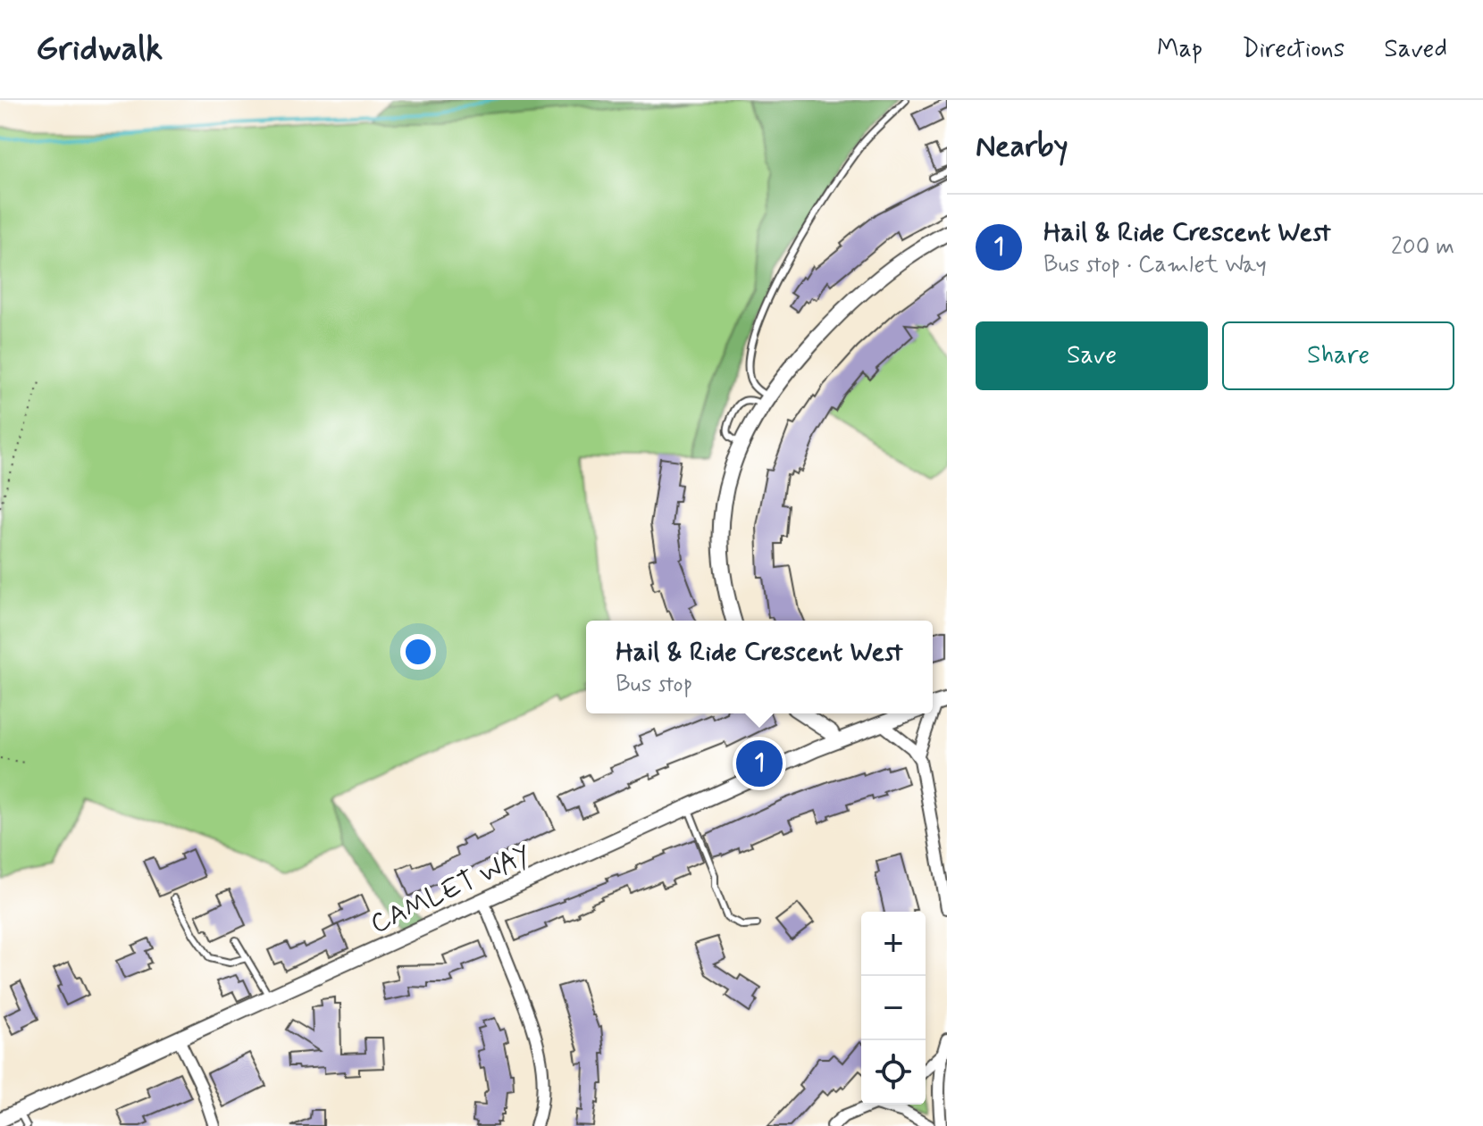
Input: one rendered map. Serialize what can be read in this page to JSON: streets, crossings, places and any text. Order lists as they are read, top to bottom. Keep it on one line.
{"streets":{"street":["CAMLET WAY"]},"page":{"header":"Gridwalk","nav":["Map","Directions","Saved"],"heading":"Nearby","list":[{"mark":"1","name":"Hail & Ride Crescent West","note":"Bus stop · Camlet Way","value":"200 m"}],"buttons":["Save","Share"],"popup":["Hail & Ride Crescent West","Bus stop"],"pins":"1","map_buttons":["+","−"]}}
